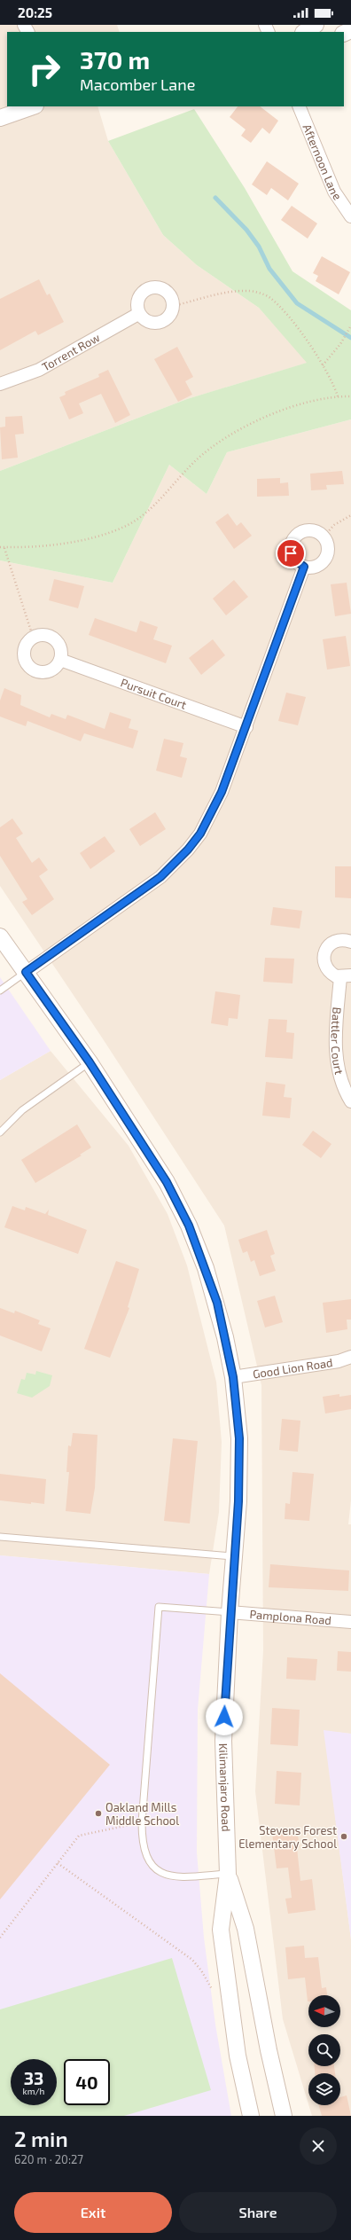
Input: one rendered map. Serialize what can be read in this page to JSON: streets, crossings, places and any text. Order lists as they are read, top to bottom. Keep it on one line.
{"streets":{"street":["Afternoon Lane","Torrent Row","Pursuit Court","Battler Court","Good Lion Road","Pamplona Road","Kilimanjaro Road"]},"crossings":[["Good Lion Road","Kilimanjaro Road"],["Pamplona Road","Kilimanjaro Road"]],"places":["Oakland Mills Middle School","Stevens Forest Elementary School"],"north":"left","page":{"status":"20:25","turn":["370 m","Macomber Lane"],"speed":"33 km/h","limit":"40","heading":["2 min","620 m · 20:27"],"buttons":["Exit","Share"]}}
